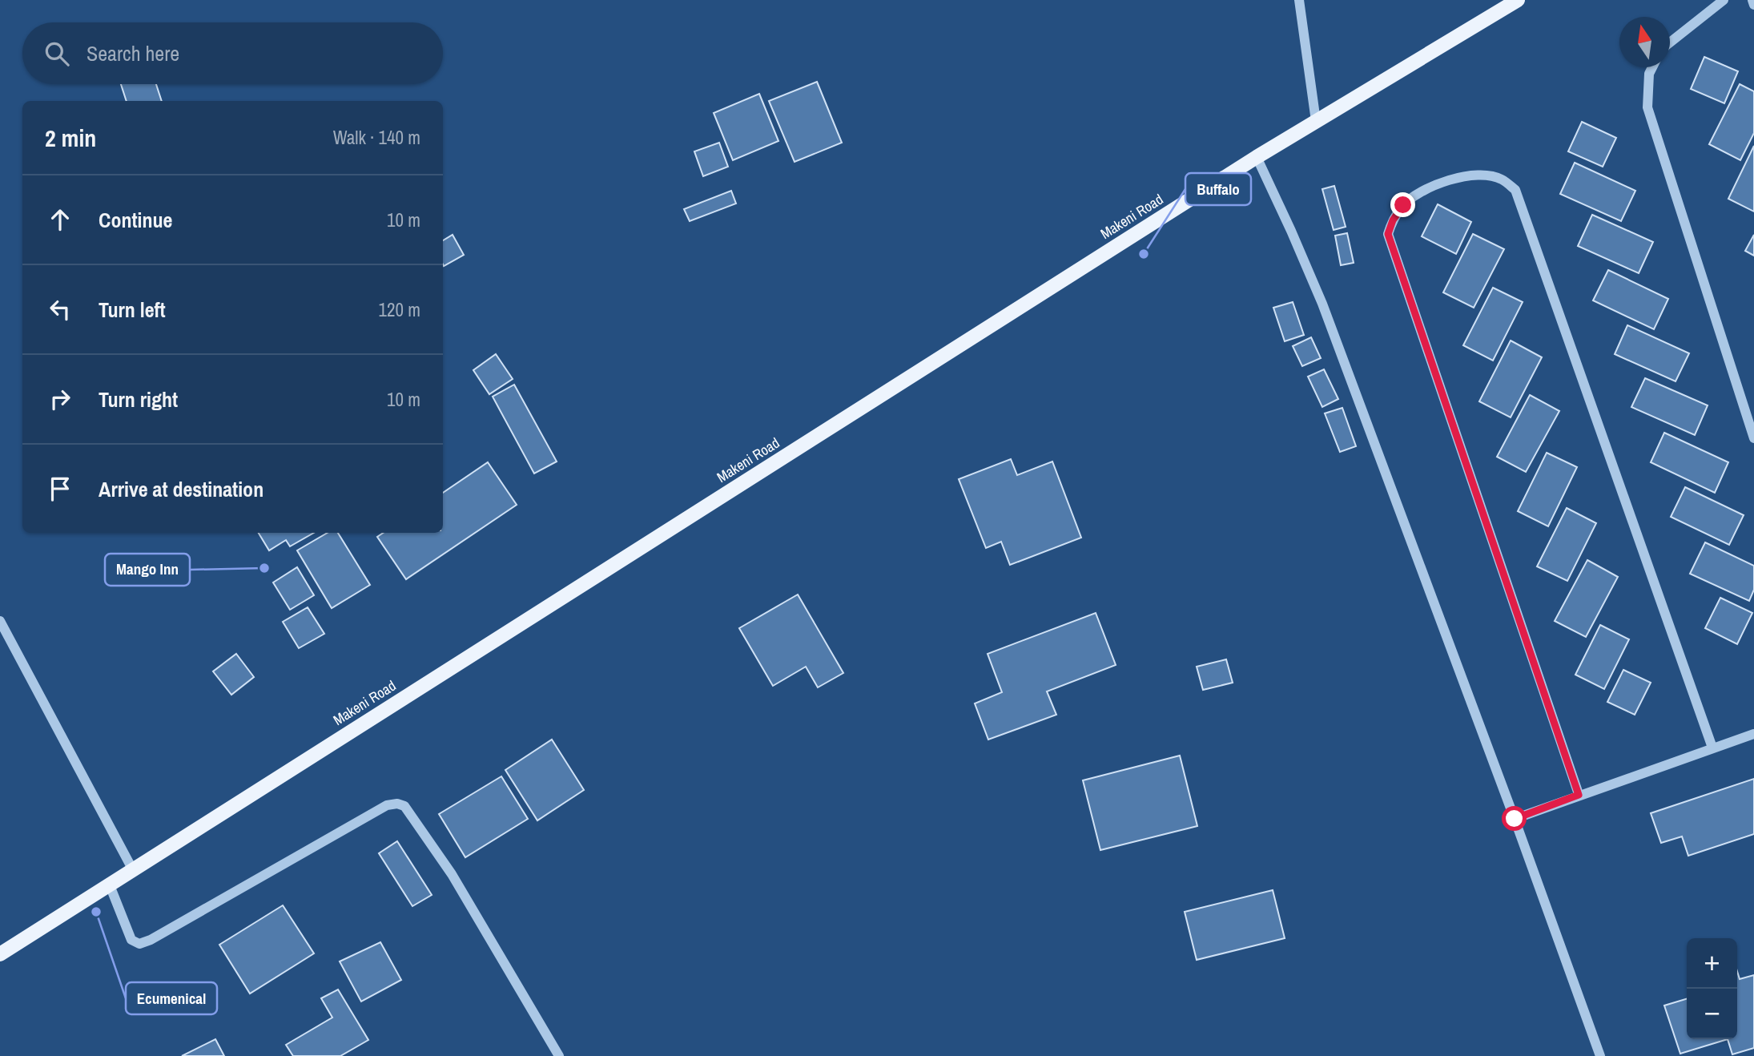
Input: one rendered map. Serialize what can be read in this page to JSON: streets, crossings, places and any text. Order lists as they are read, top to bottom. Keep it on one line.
{"streets":{"main road":["Makeni Road"]},"places":["Buffalo","Mango Inn","Ecumenical"],"north":"top","page":{"search":"Search here","heading":["2 min","Walk · 140 m"],"list":[["Continue","10 m"],["Turn left","120 m"],["Turn right","10 m"],"Arrive at destination"],"map_buttons":["+","−"]}}
